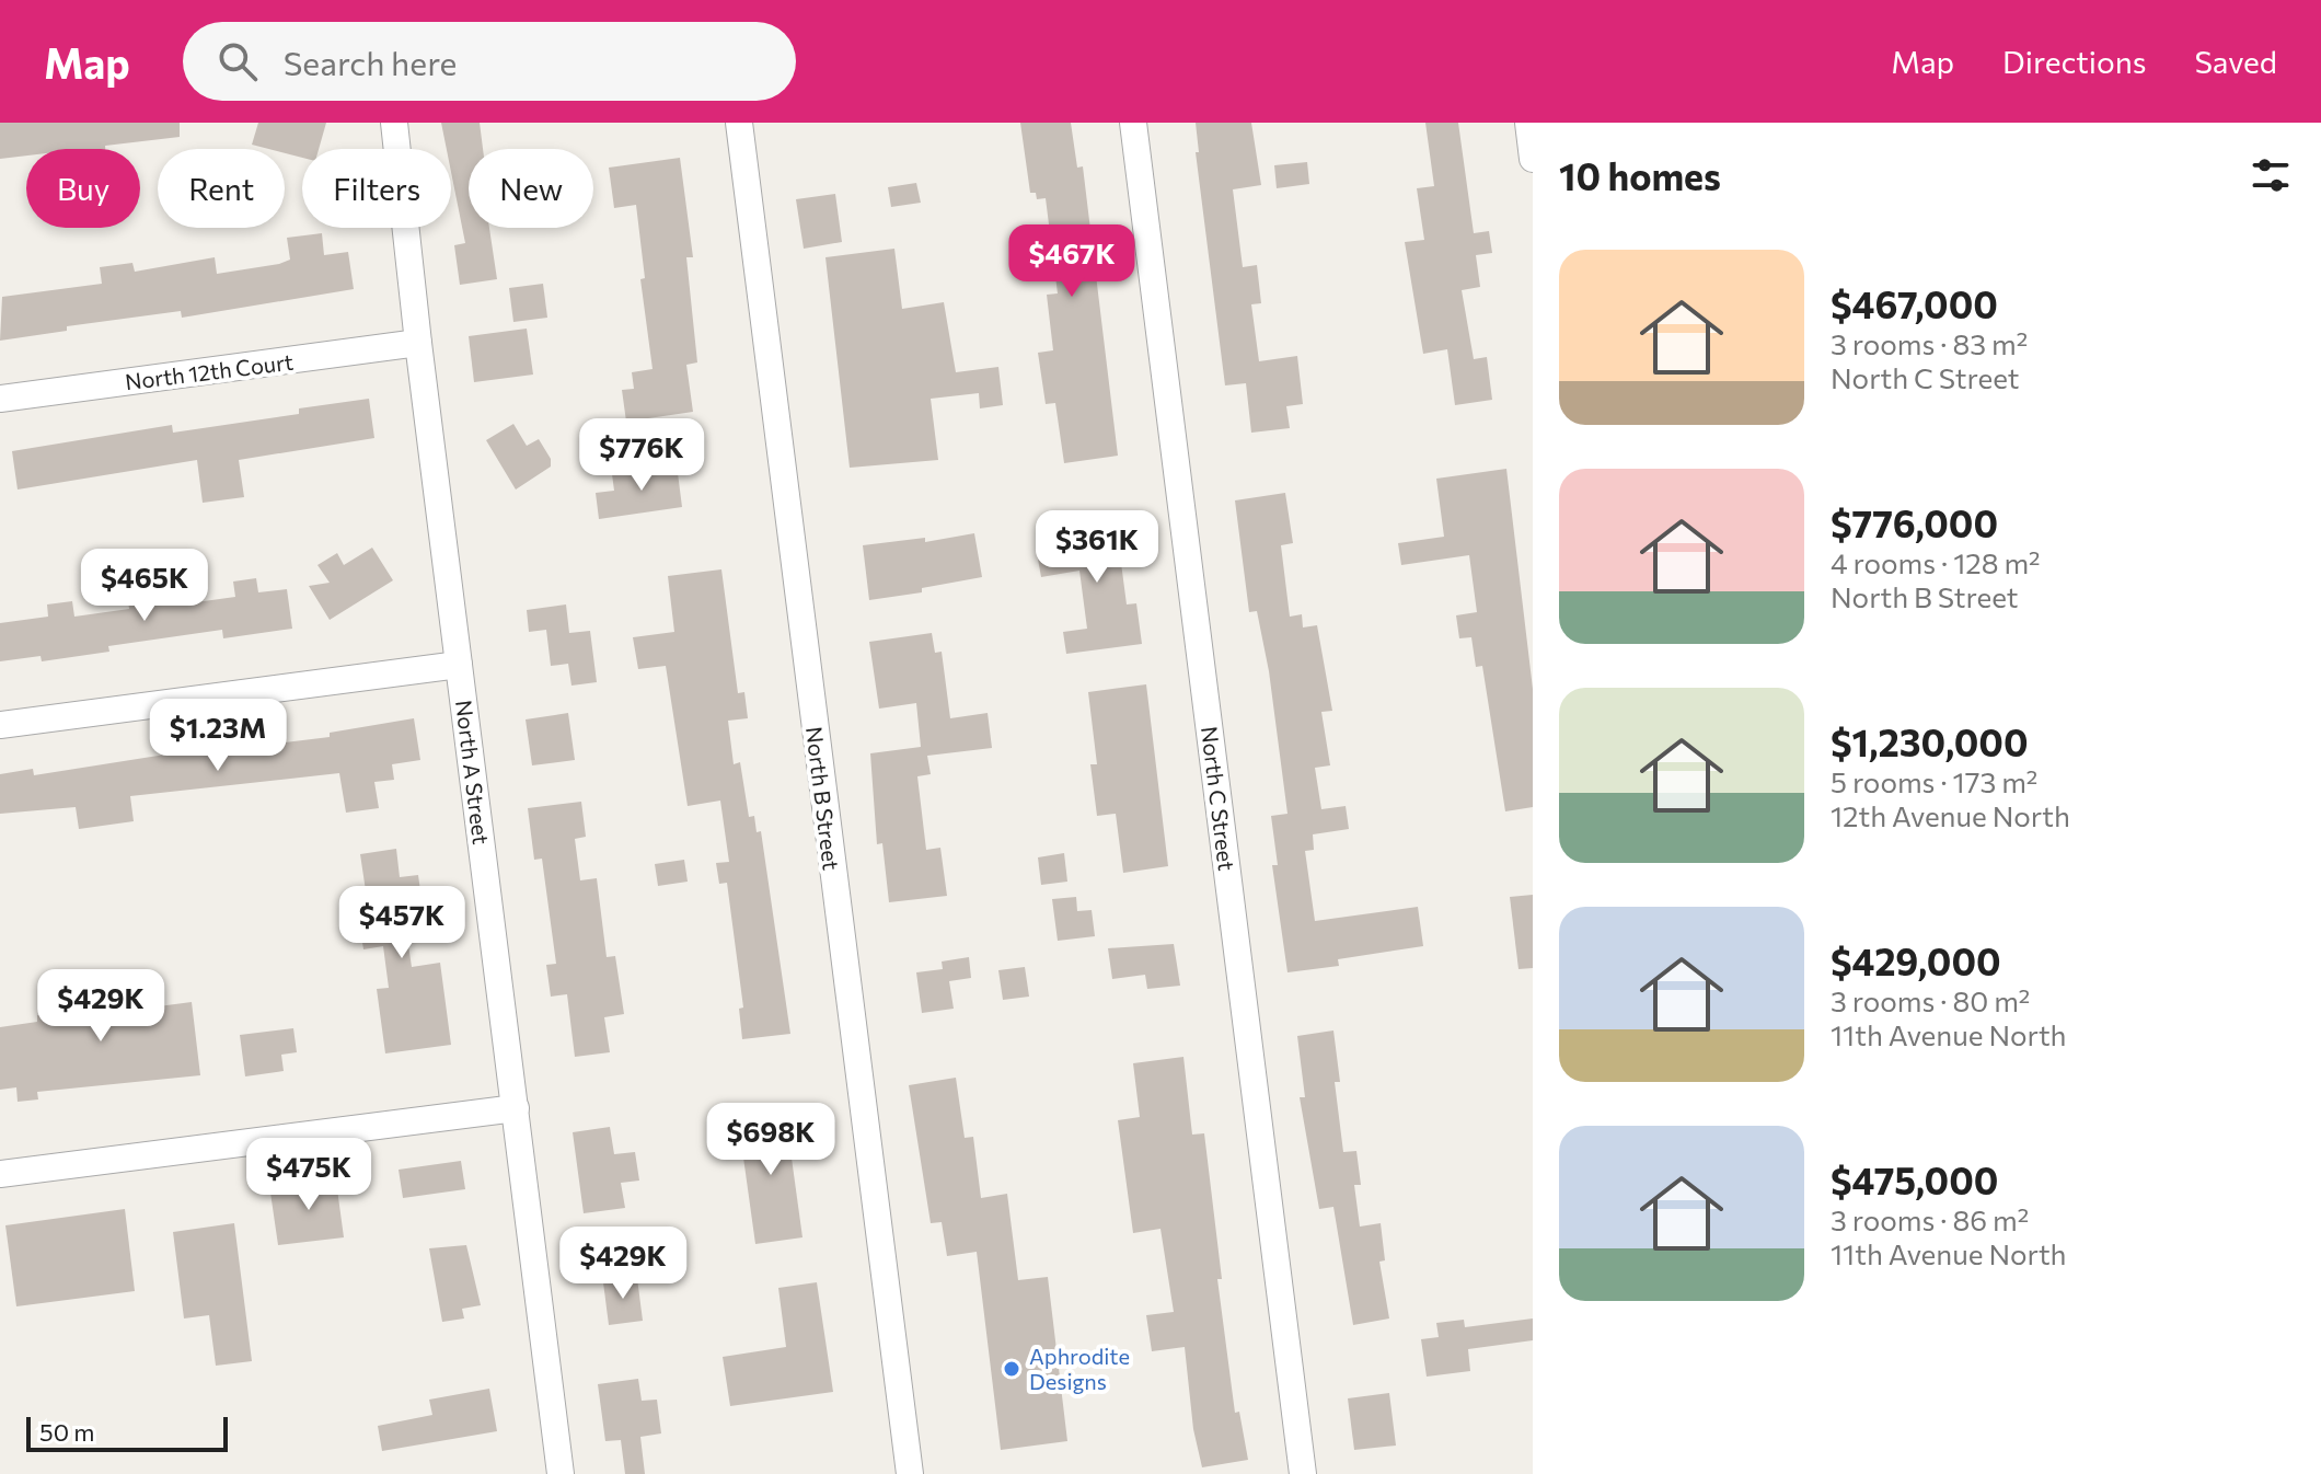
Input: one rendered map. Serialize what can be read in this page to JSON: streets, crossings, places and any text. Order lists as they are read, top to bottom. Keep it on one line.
{"streets":{"street":["North 12th Court","North A Street","North B Street","North C Street"]},"crossings":[["North 12th Court","North A Street"]],"places":["Aphrodite Designs"],"scale_bar":"50 m","page":{"header":"Map","search":"Search here","nav":["Map","Directions","Saved"],"heading":"10 homes","chip":["Buy","Rent","Filters","New"],"price":["$467K","$776K","$361K","$465K","$1.23M","$457K","$429K","$698K","$475K","$429K"],"list":[{"name":"$467,000","note":"3 rooms · 83 m² · North C Street"},{"name":"$776,000","note":"4 rooms · 128 m² · North B Street"},{"name":"$1,230,000","note":"5 rooms · 173 m² · 12th Avenue North"},{"name":"$429,000","note":"3 rooms · 80 m² · 11th Avenue North"},{"name":"$475,000","note":"3 rooms · 86 m² · 11th Avenue North"}],"scale":"50 m"}}
